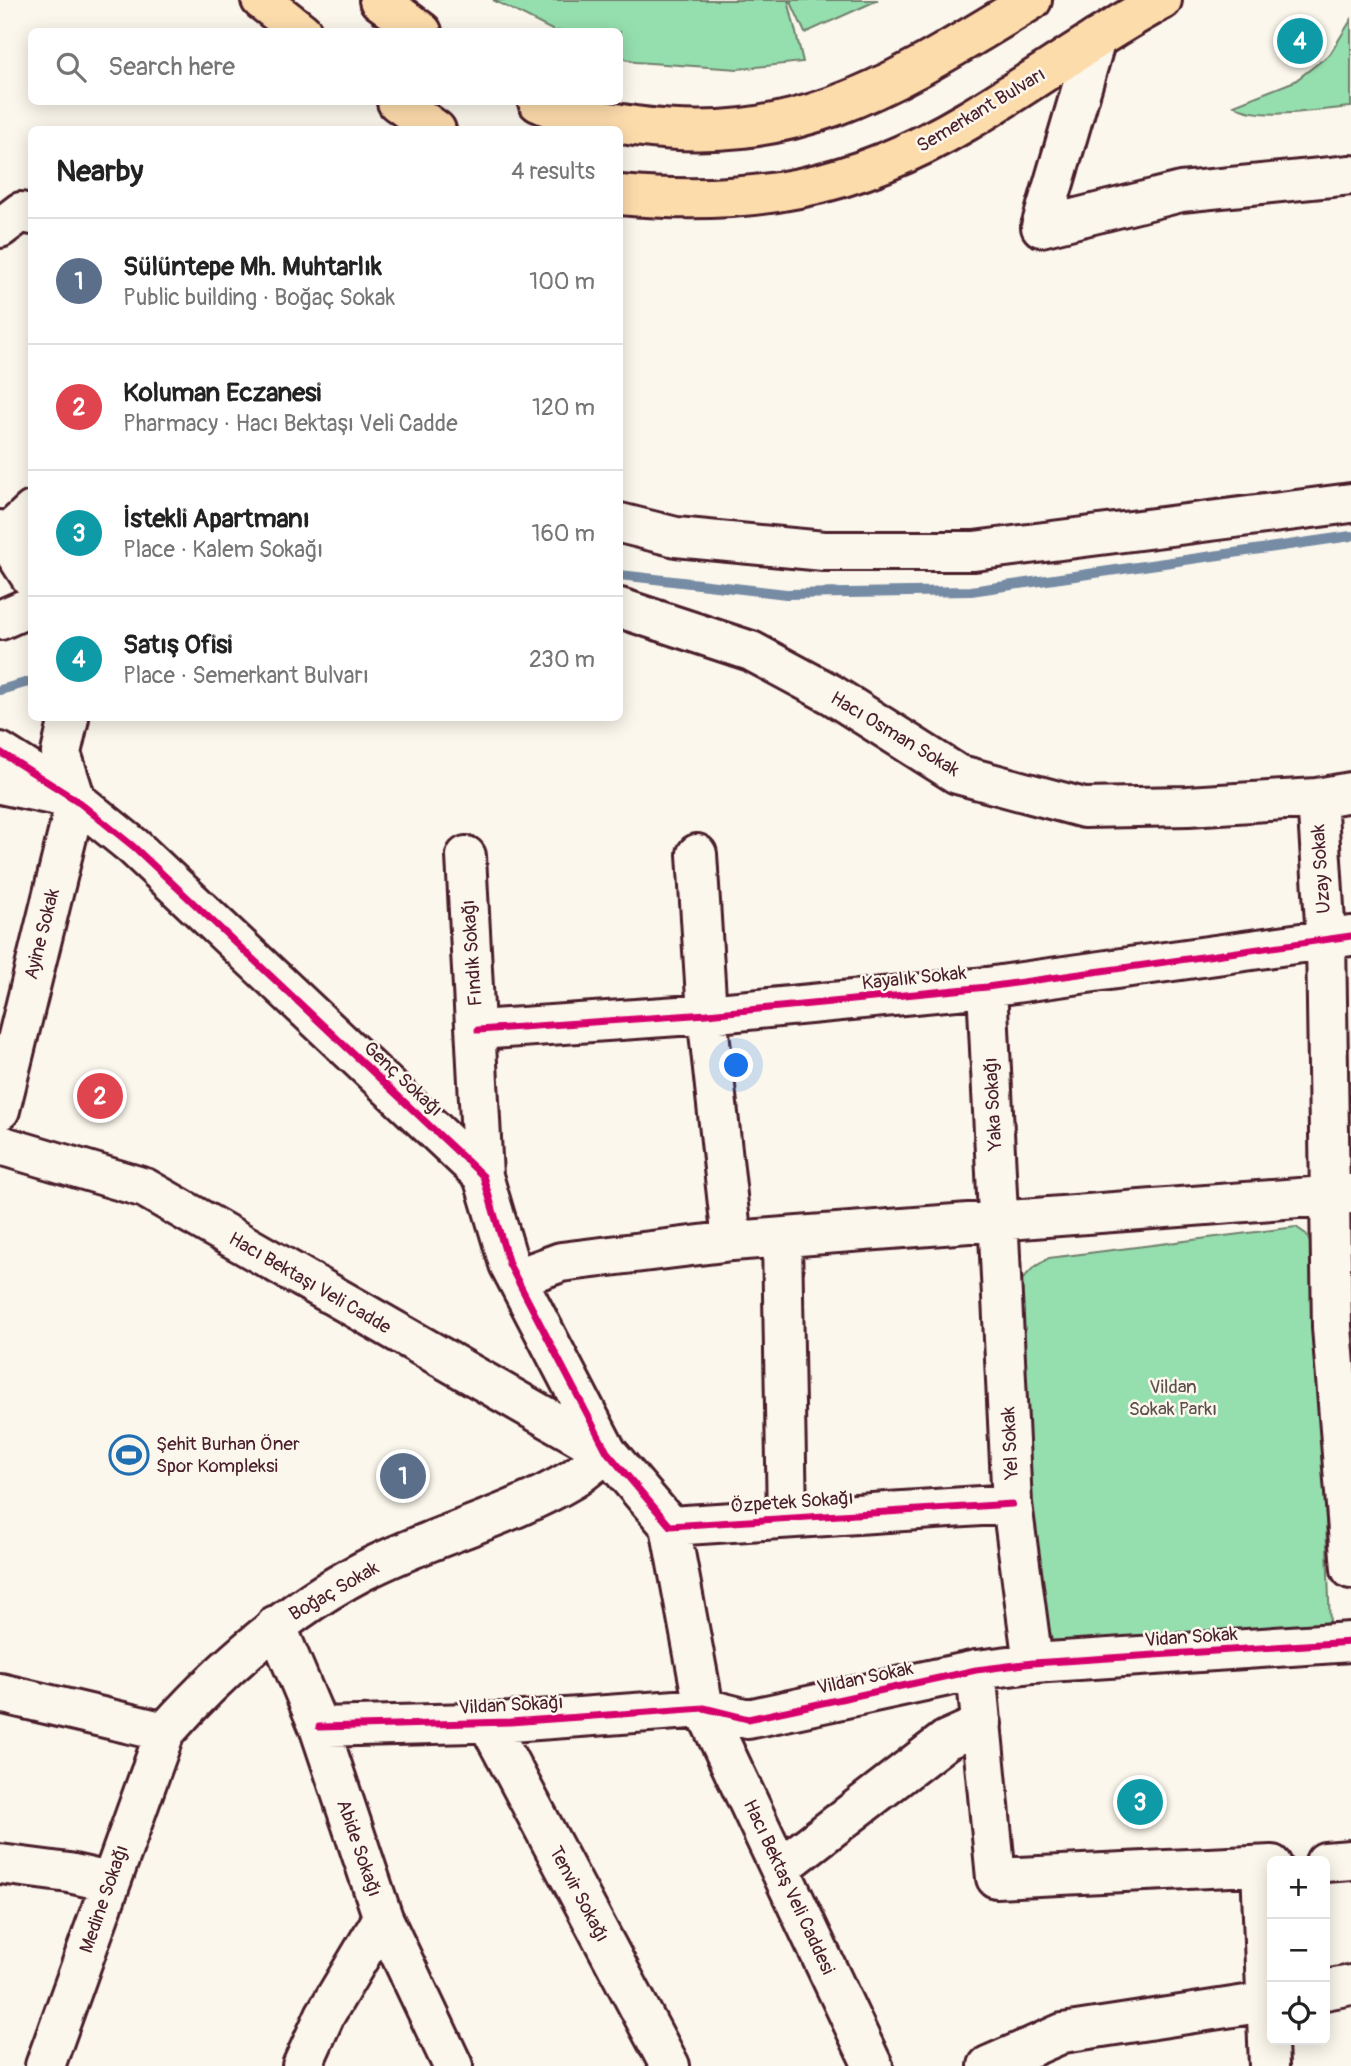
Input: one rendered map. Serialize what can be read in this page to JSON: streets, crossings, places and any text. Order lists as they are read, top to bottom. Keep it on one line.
{"streets":{"main road":["Semerkant Bulvarı"],"street":["Hacı Osman Sokak","Uzay Sokak","Ayine Sokak","Fındık Sokağı","Kayalık Sokak","Genç Sokağı","Yaka Sokağı","Hacı Bektaşı Veli Cadde","Yel Sokak","Özpetek Sokağı","Boğaç Sokak","Vidan Sokak","Vildan Sokak","Vildan Sokağı","Abide Sokağı","Hacı Bektaş Veli Caddesi","Tenvir Sokağı","Medine Sokağı"]},"crossings":[["Hacı Osman Sokak","Uzay Sokak"],["Uzay Sokak","Kayalık Sokak"],["Ayine Sokak","Genç Sokağı"],["Fındık Sokağı","Kayalık Sokak"],["Fındık Sokağı","Genç Sokağı"],["Kayalık Sokak","Yaka Sokağı"],["Yaka Sokağı","Yel Sokak"],["Hacı Bektaşı Veli Cadde","Boğaç Sokak"],["Yel Sokak","Özpetek Sokağı"],["Yel Sokak","Vidan Sokak"],["Yel Sokak","Vildan Sokak"],["Özpetek Sokağı","Hacı Bektaş Veli Caddesi"],["Boğaç Sokak","Abide Sokağı"],["Boğaç Sokak","Medine Sokağı"],["Vidan Sokak","Vildan Sokak"],["Vildan Sokak","Vildan Sokağı"],["Vildan Sokak","Hacı Bektaş Veli Caddesi"],["Vildan Sokağı","Abide Sokağı"],["Vildan Sokağı","Hacı Bektaş Veli Caddesi"],["Vildan Sokağı","Tenvir Sokağı"]],"parks":["Vildan Sokak Parkı"],"places":{"sports":["Şehit Burhan Öner Spor Kompleksi"]},"page":{"pins":["4","2","1","3"],"search":"Search here","heading":["Nearby","4 results"],"list":[{"mark":"1","name":"Sülüntepe Mh. Muhtarlık","note":"Public building · Boğaç Sokak","value":"100 m"},{"mark":"2","name":"Koluman Eczanesi","note":"Pharmacy · Hacı Bektaşı Veli Cadde","value":"120 m"},{"mark":"3","name":"İstekli Apartmanı","note":"Place · Kalem Sokağı","value":"160 m"},{"mark":"4","name":"Satış Ofisi","note":"Place · Semerkant Bulvarı","value":"230 m"}],"map_buttons":["+","−"]}}
